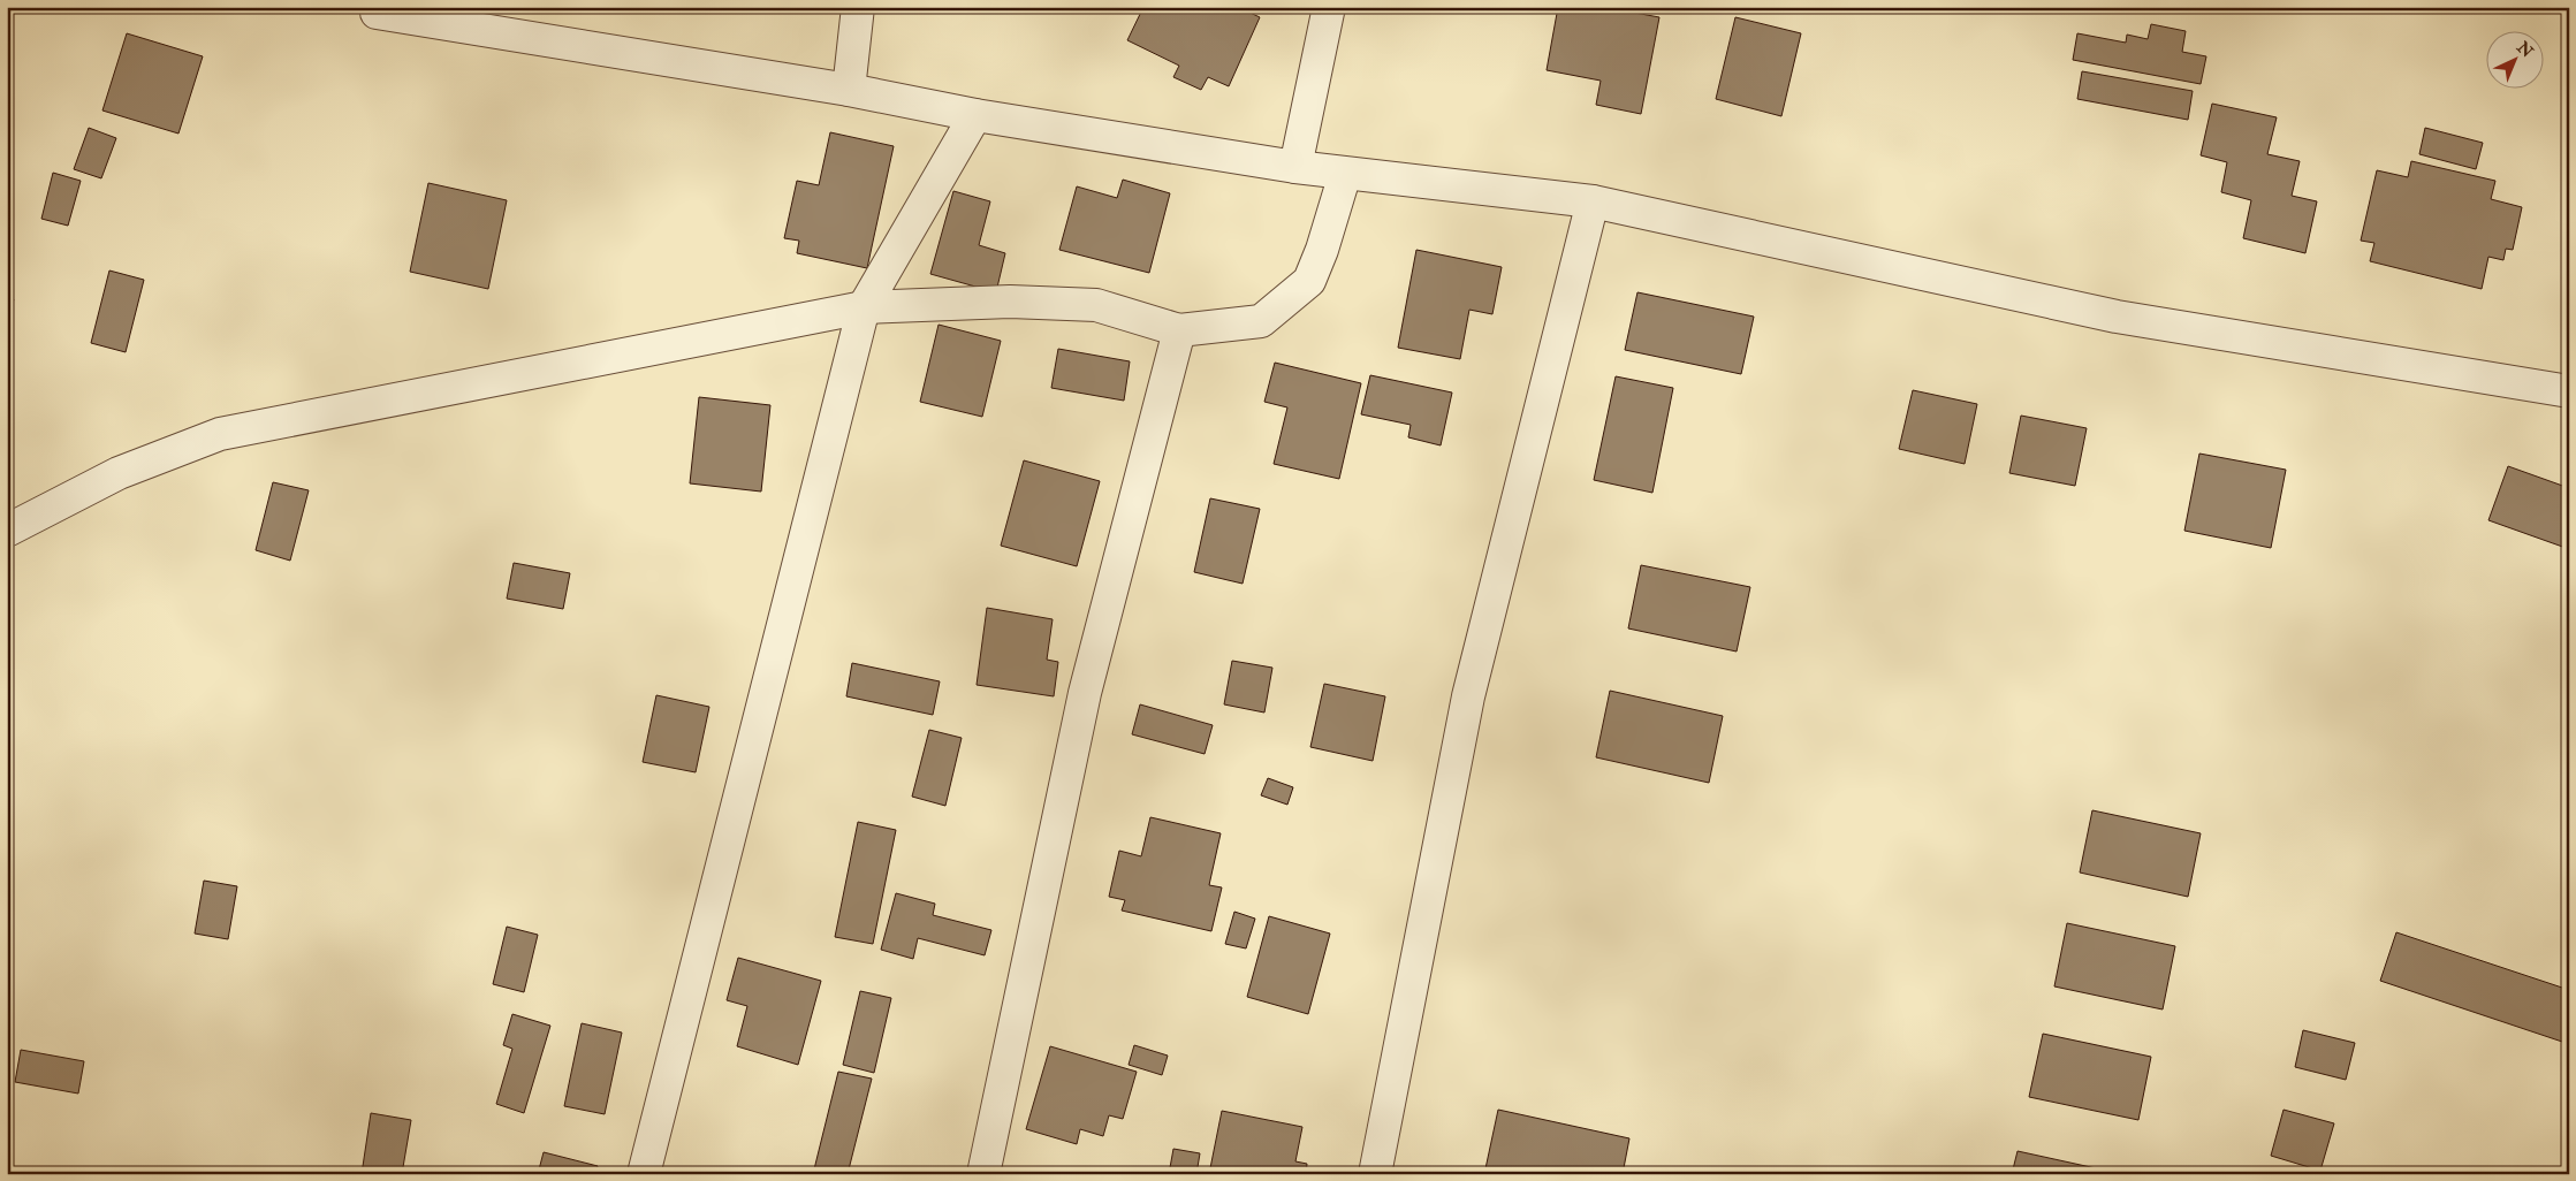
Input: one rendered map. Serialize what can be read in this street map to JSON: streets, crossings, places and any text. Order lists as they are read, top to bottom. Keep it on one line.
{"north":"top right"}
